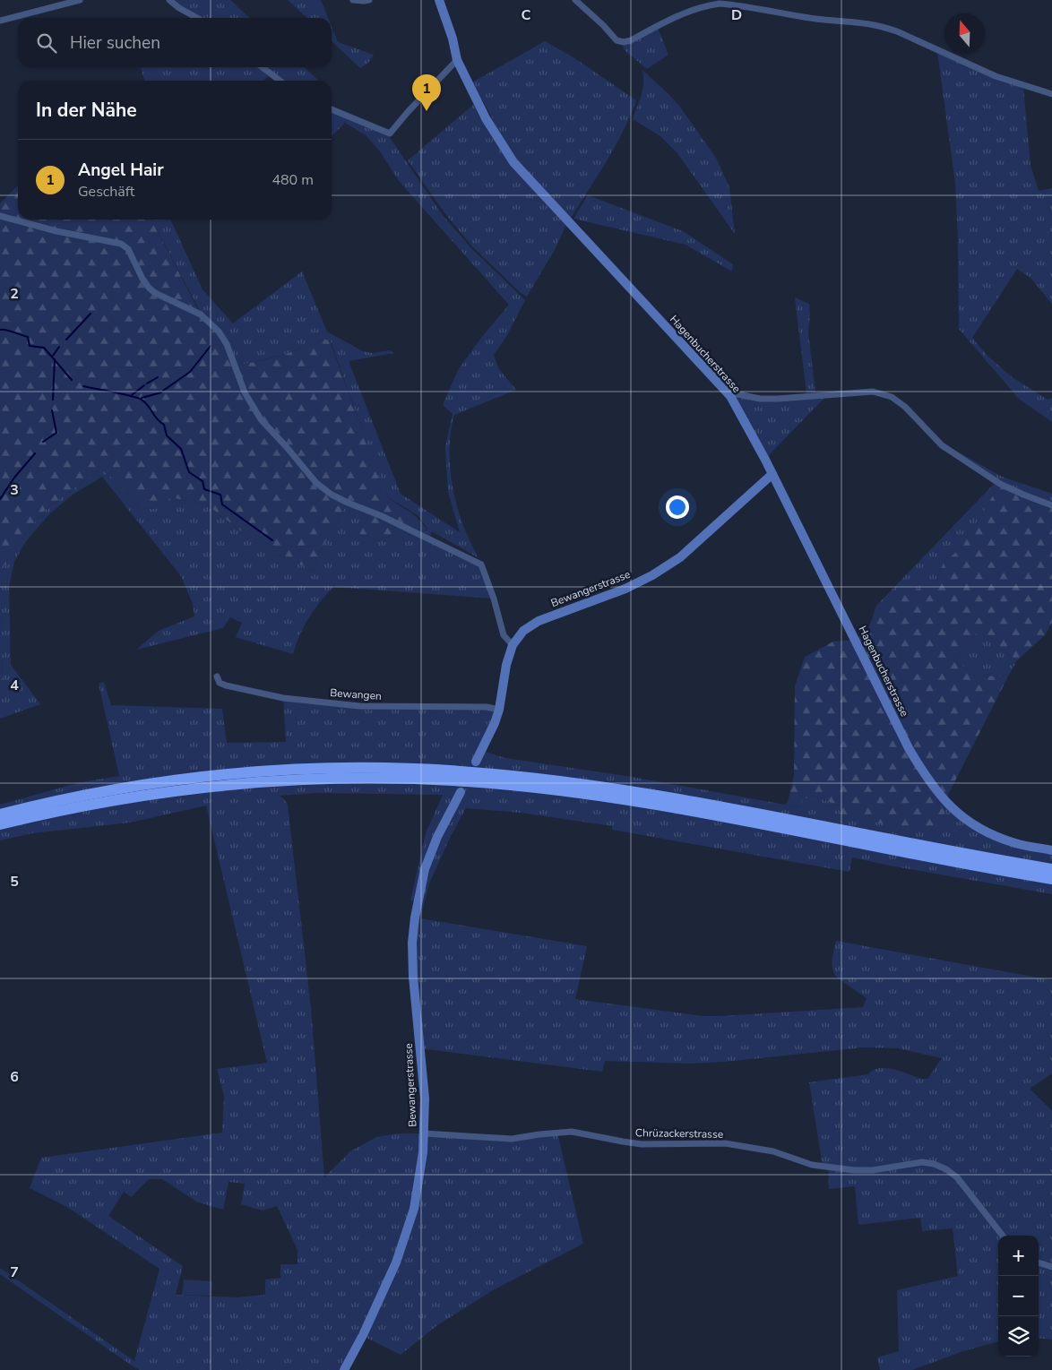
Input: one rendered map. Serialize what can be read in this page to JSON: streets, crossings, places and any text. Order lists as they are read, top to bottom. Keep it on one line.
{"streets":{"street":["Hagenbucherstrasse","Bewangerstrasse","Bewangen","Chrüzackerstrasse"]},"crossings":[["Hagenbucherstrasse","Bewangerstrasse"],["Bewangerstrasse","Bewangen"],["Bewangerstrasse","Chrüzackerstrasse"]],"north":"top","page":{"search":"Hier suchen","pins":"1","heading":"In der Nähe","list":[{"mark":"1","name":"Angel Hair","note":"Geschäft","value":"480 m"}],"map_buttons":["+","−"]},"grid":{"columns":["C","D"],"rows":["2","3","4","5","6","7"]}}
